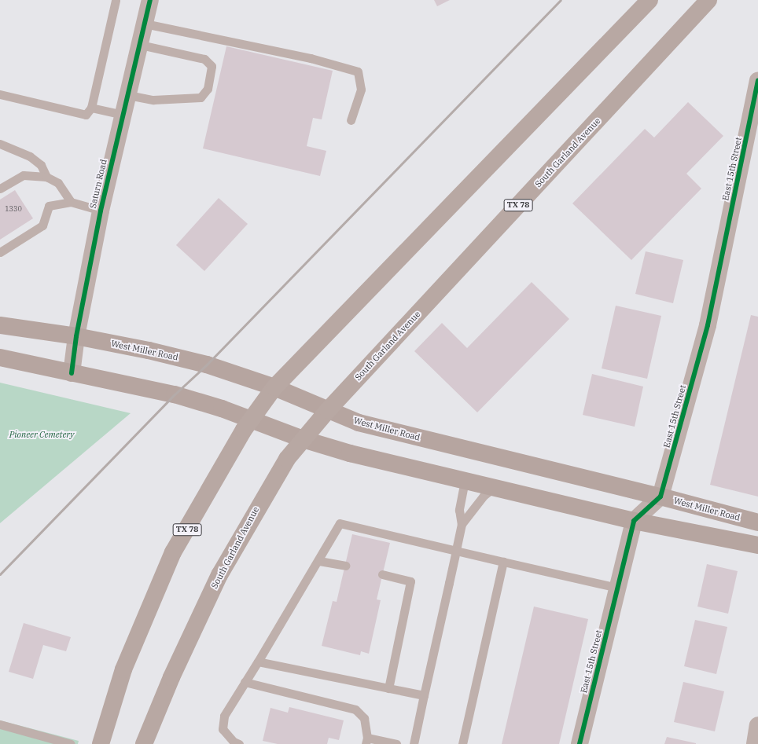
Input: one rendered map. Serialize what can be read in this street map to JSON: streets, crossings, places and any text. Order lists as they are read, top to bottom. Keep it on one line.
{"streets":{"main road":["South Garland Avenue","TX 78","West Miller Road"],"street":["East 15th Street","Saturn Road"]},"crossings":[["South Garland Avenue","West Miller Road"],["East 15th Street","West Miller Road"],["Saturn Road","West Miller Road"],["TX 78","West Miller Road"]],"parks":["Pioneer Cemetery"],"house_numbers":["1330"]}
